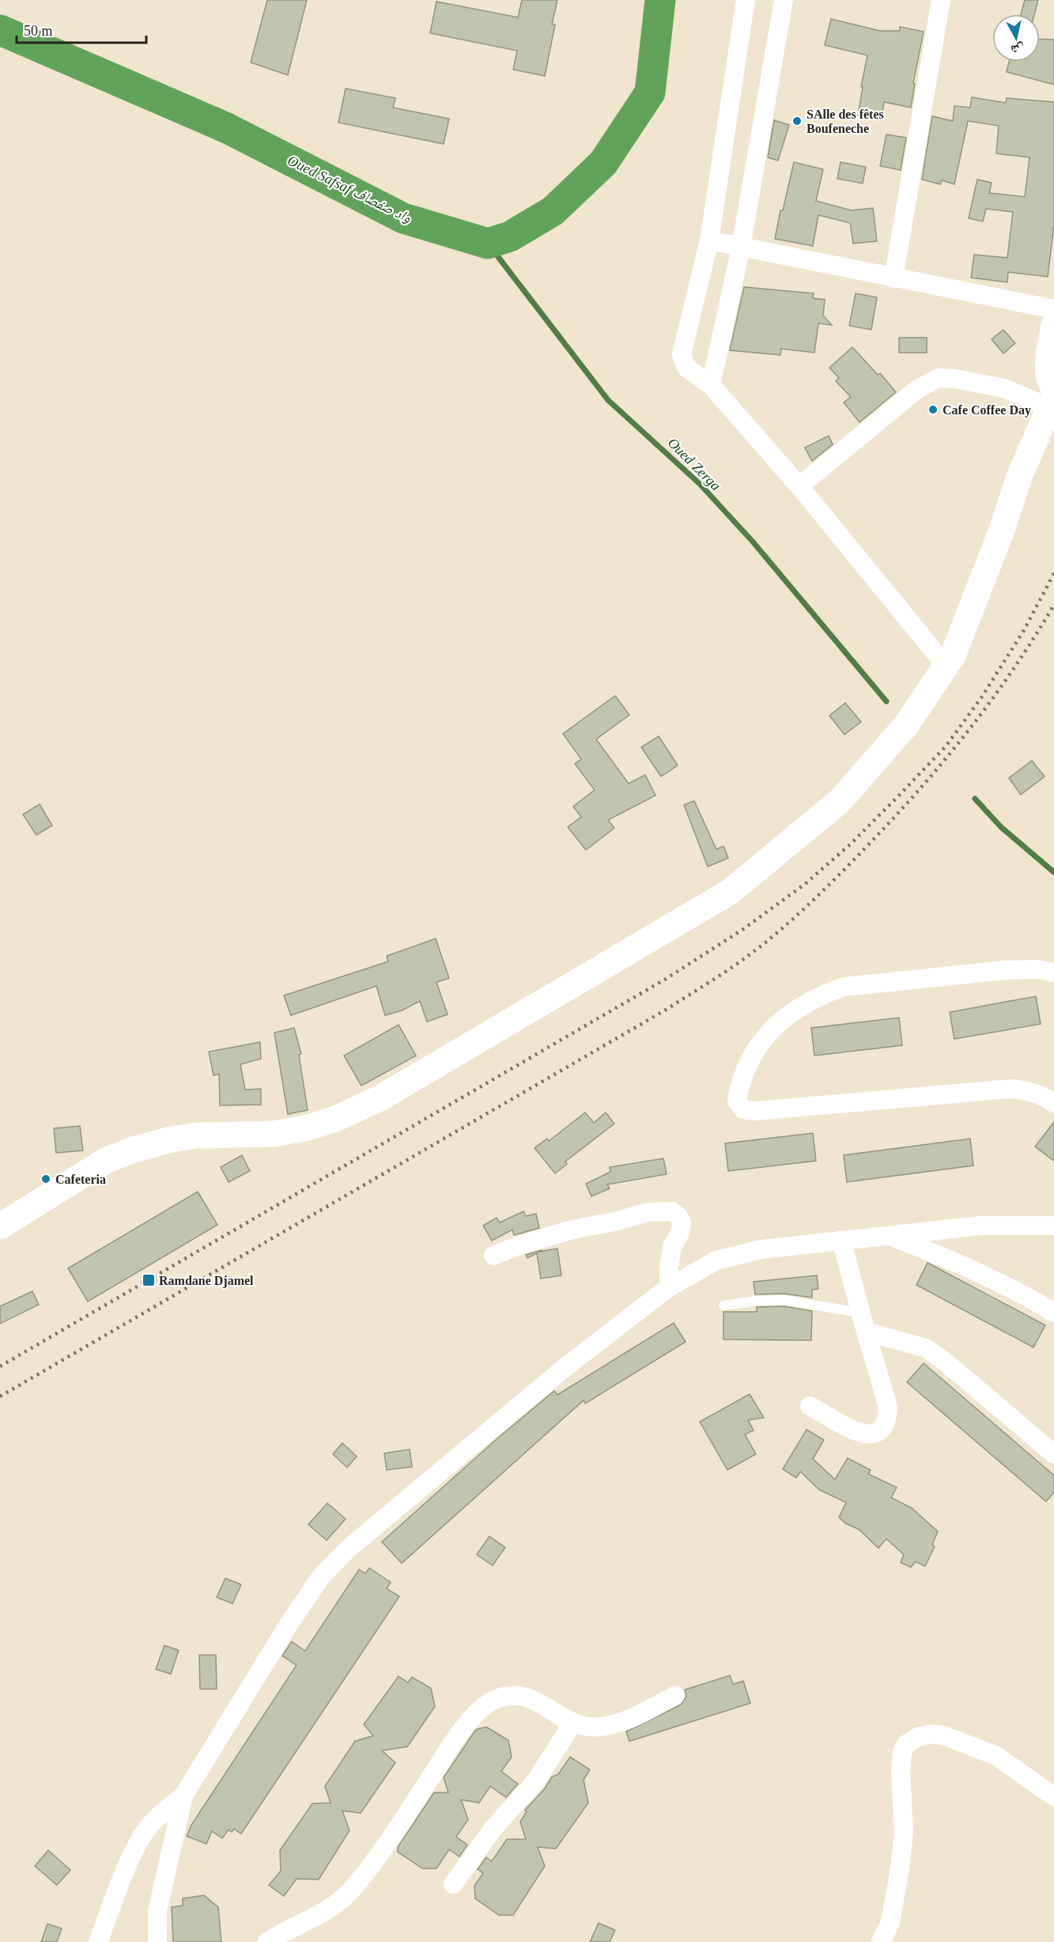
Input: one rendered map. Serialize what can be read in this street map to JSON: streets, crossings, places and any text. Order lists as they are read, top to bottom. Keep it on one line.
{"water":["Oued Safsaf واد صفصاف","Oued Zerga"],"places":{"other":["SAlle des fêtes Boufeneche","Cafe Coffee Day","Cafeteria"],"transit":["Ramdane Djamel"]},"scale_bar":"50 m","north":"bottom"}
